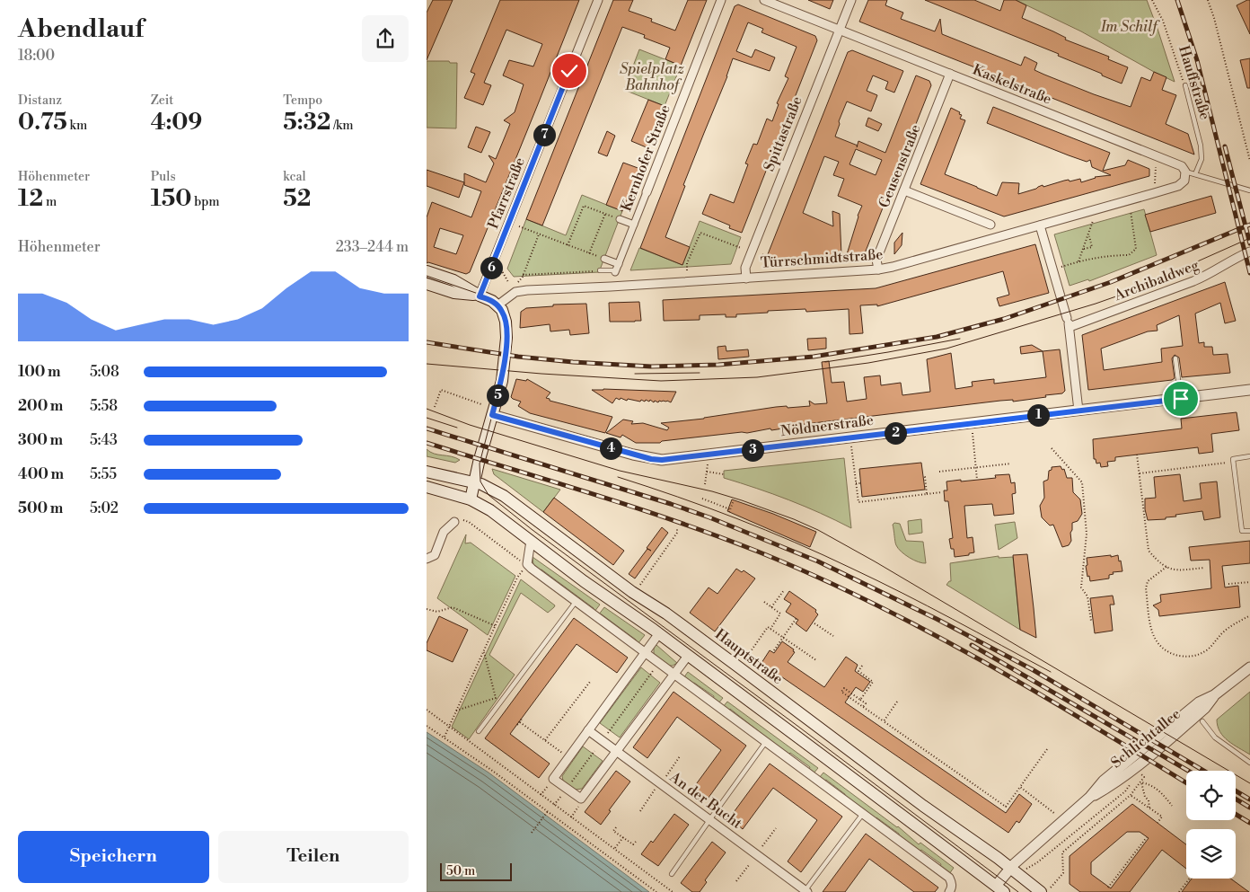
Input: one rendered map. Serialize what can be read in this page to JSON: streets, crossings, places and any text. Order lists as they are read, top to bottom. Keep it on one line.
{"streets":{"main road":["Hauptstraße"],"street":["Kaskelstraße","Spittastraße","Kernhofer Straße","Geusenstraße","Pfarrstraße","Türrschmidtstraße","Archibaldweg","Nöldnerstraße","Schlichtallee","An der Bucht"],"lane":["Hauffstraße"]},"crossings":[["Hauffstraße","Kaskelstraße"],["Kaskelstraße","Spittastraße"],["Kaskelstraße","Geusenstraße"],["Kaskelstraße","Türrschmidtstraße"],["Spittastraße","Türrschmidtstraße"],["Geusenstraße","Türrschmidtstraße"],["Hauptstraße","Schlichtallee"]],"parks":["Im Schilf","Spielplatz Bahnhof"],"scale_bar":"50 m","page":{"heading":["Abendlauf","18:00"],"stats":[["Distanz","0.75 km"],["Zeit","4:09"],["Tempo","5:32 /km"],["Höhenmeter","12 m"],["Puls","150 bpm"],["kcal","52"]],"pins":["7","6","5","1","2","4","3"],"chart":["Höhenmeter","233–244 m"],"list":[{"name":"100 m","note":"5:08"},{"name":"200 m","note":"5:58"},{"name":"300 m","note":"5:43"},{"name":"400 m","note":"5:55"},{"name":"500 m","note":"5:02"}],"buttons":["Speichern","Teilen"],"scale":"50 m"}}
